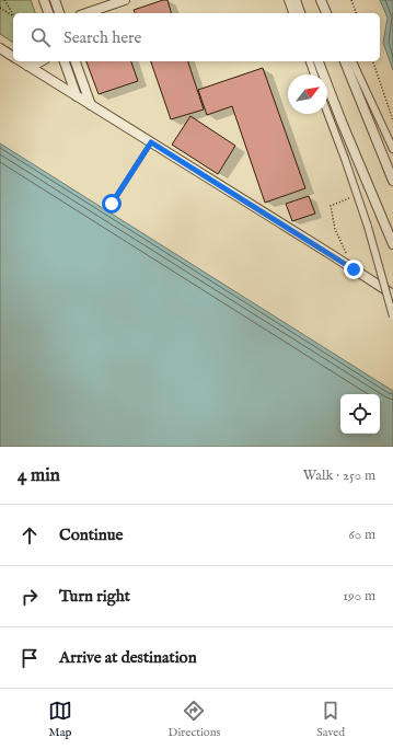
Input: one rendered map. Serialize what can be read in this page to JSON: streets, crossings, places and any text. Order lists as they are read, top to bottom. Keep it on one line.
{"north":"top right","page":{"search":"Search here","heading":["4 min","Walk · 250 m"],"list":[["Continue","60 m"],["Turn right","190 m"],"Arrive at destination"],"nav":["Map","Directions","Saved"]}}
